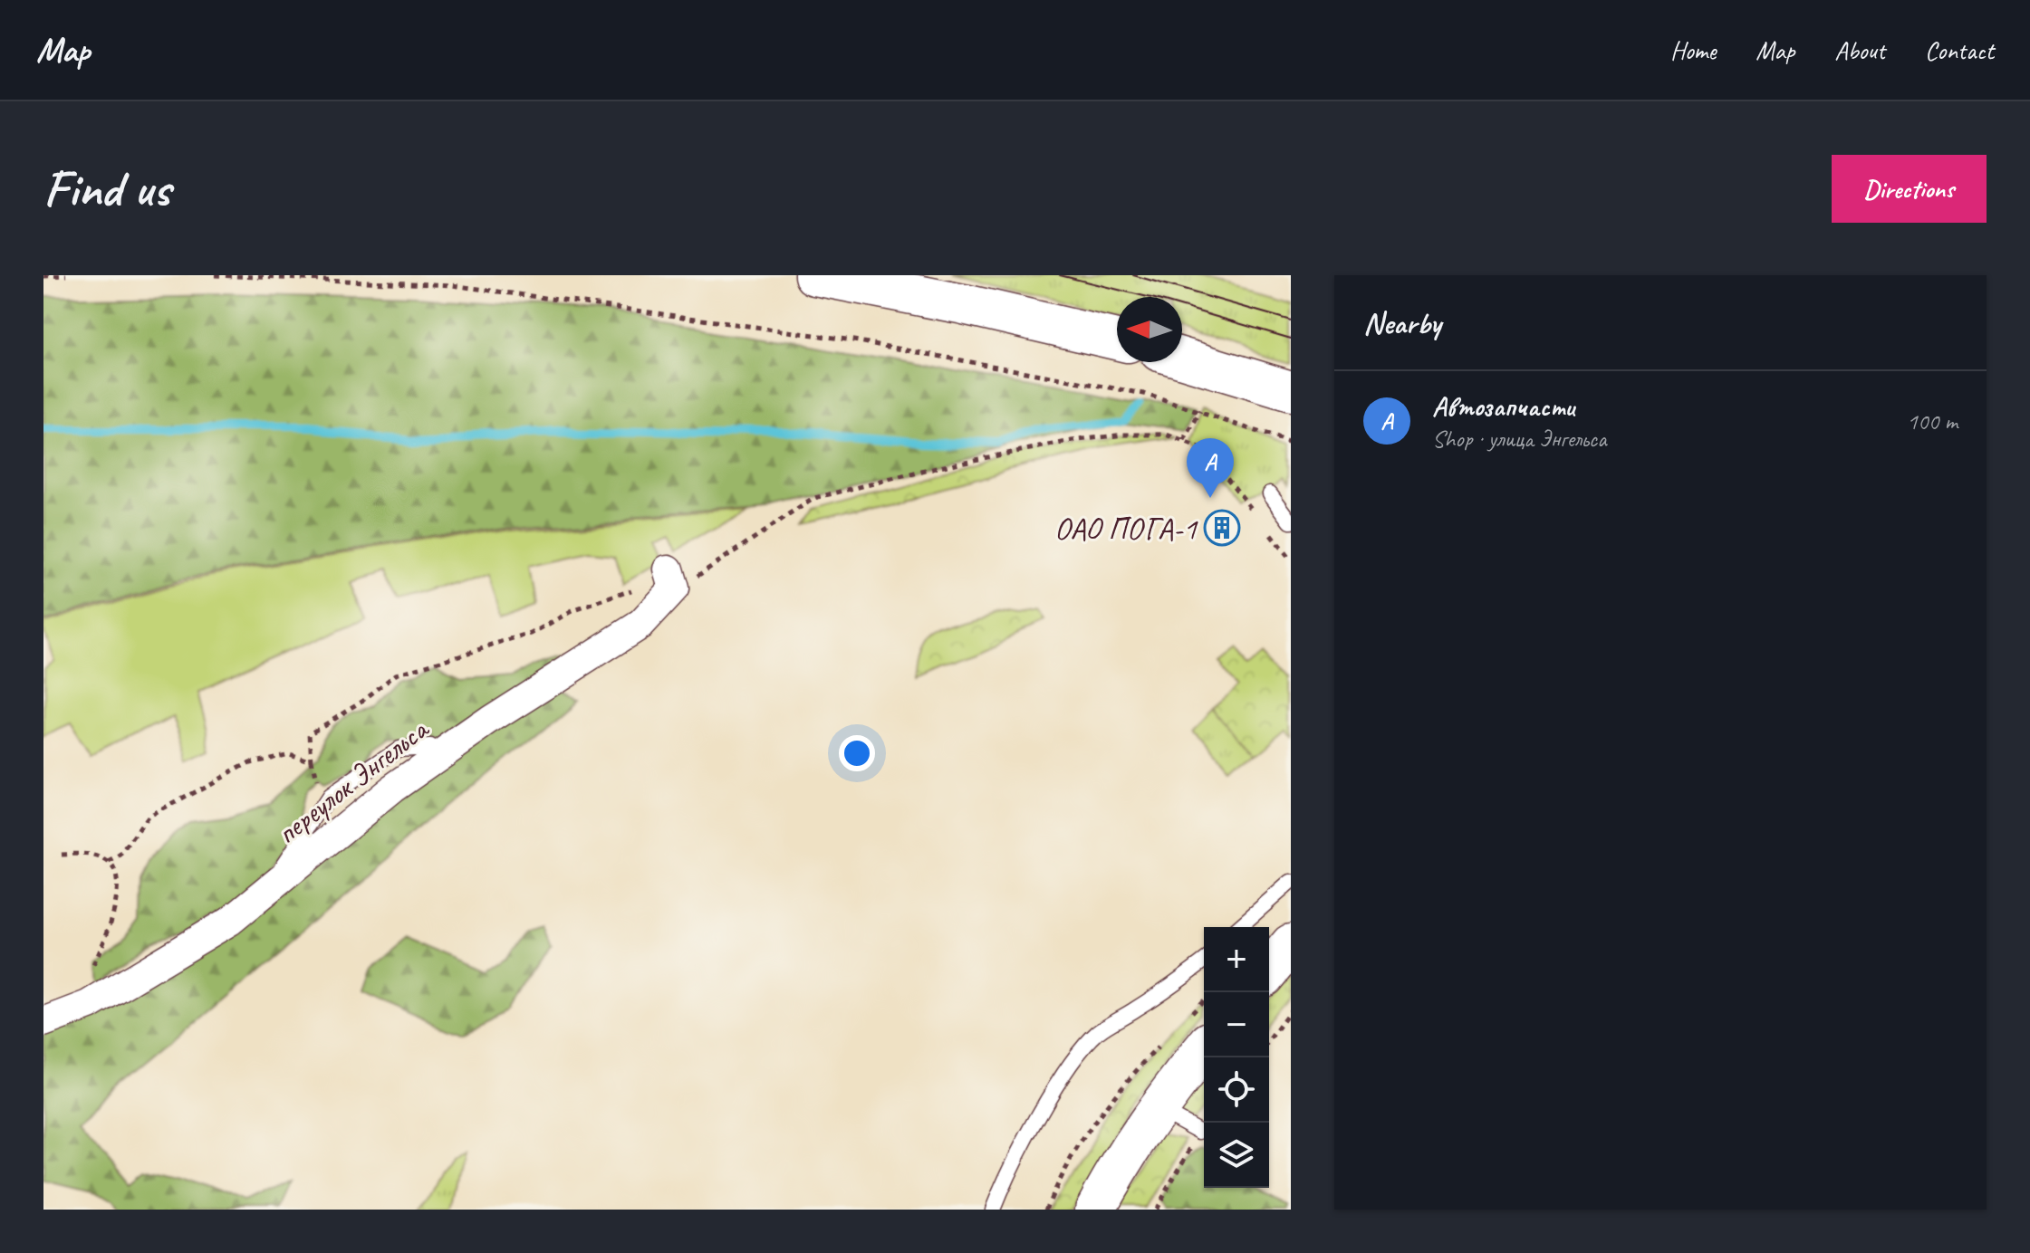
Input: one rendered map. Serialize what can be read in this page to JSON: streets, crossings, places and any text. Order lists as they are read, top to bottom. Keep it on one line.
{"streets":{"street":["переулок Энгельса"]},"places":{"building":["ОАО ПОГА-1"]},"north":"left","page":{"header":"Map","nav":["Home","Map","About","Contact"],"buttons":"Directions","title":"Find us","heading":"Nearby","list":[{"mark":"A","name":"Автозапчасти","note":"Shop · улица Энгельса","value":"100 m"}],"pins":"A","map_buttons":["+","−"]}}
